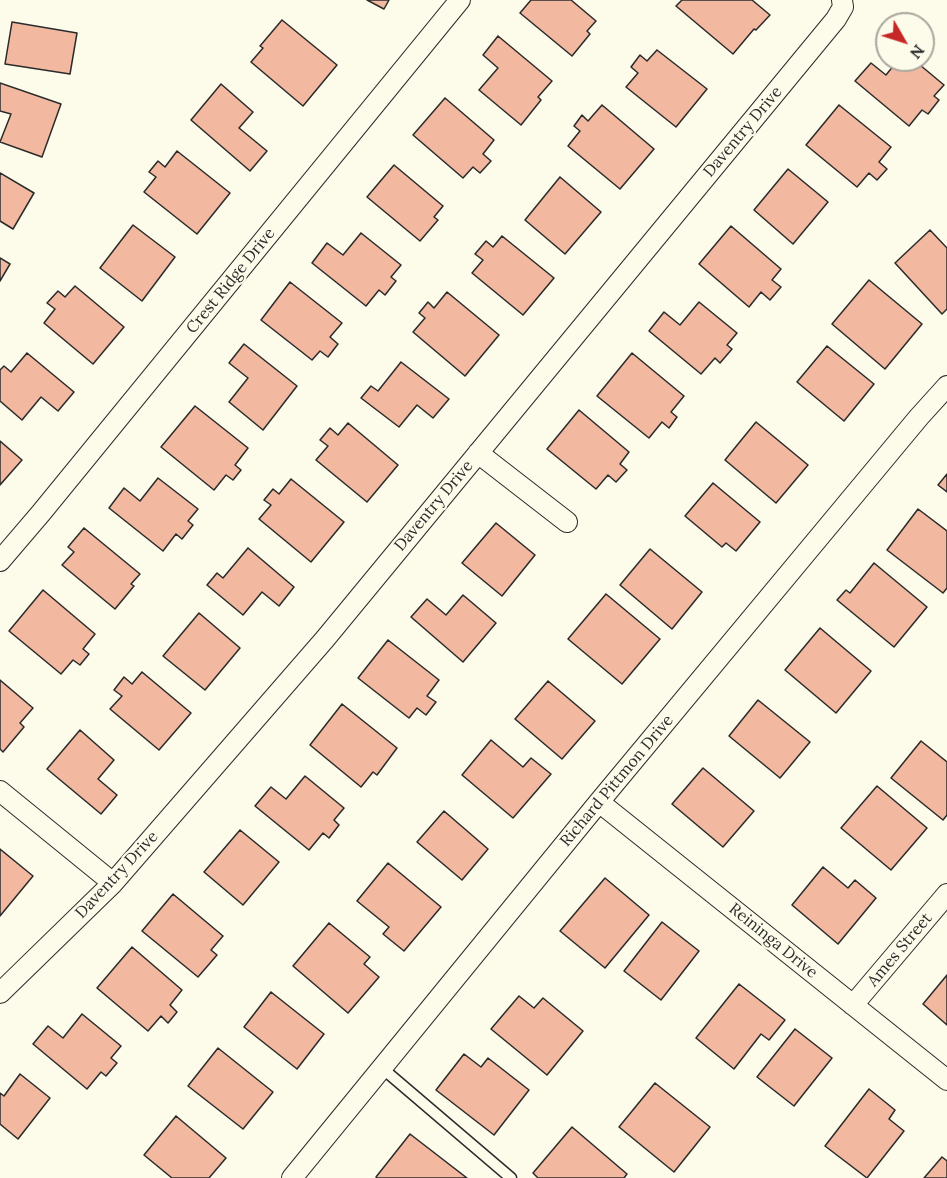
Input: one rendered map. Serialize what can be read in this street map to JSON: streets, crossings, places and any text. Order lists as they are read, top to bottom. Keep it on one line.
{"streets":{"street":["Daventry Drive","Crest Ridge Drive","Richard Pittmon Drive","Reininga Drive","Ames Street"]},"crossings":[["Richard Pittmon Drive","Reininga Drive"],["Reininga Drive","Ames Street"]],"north":"bottom right"}
